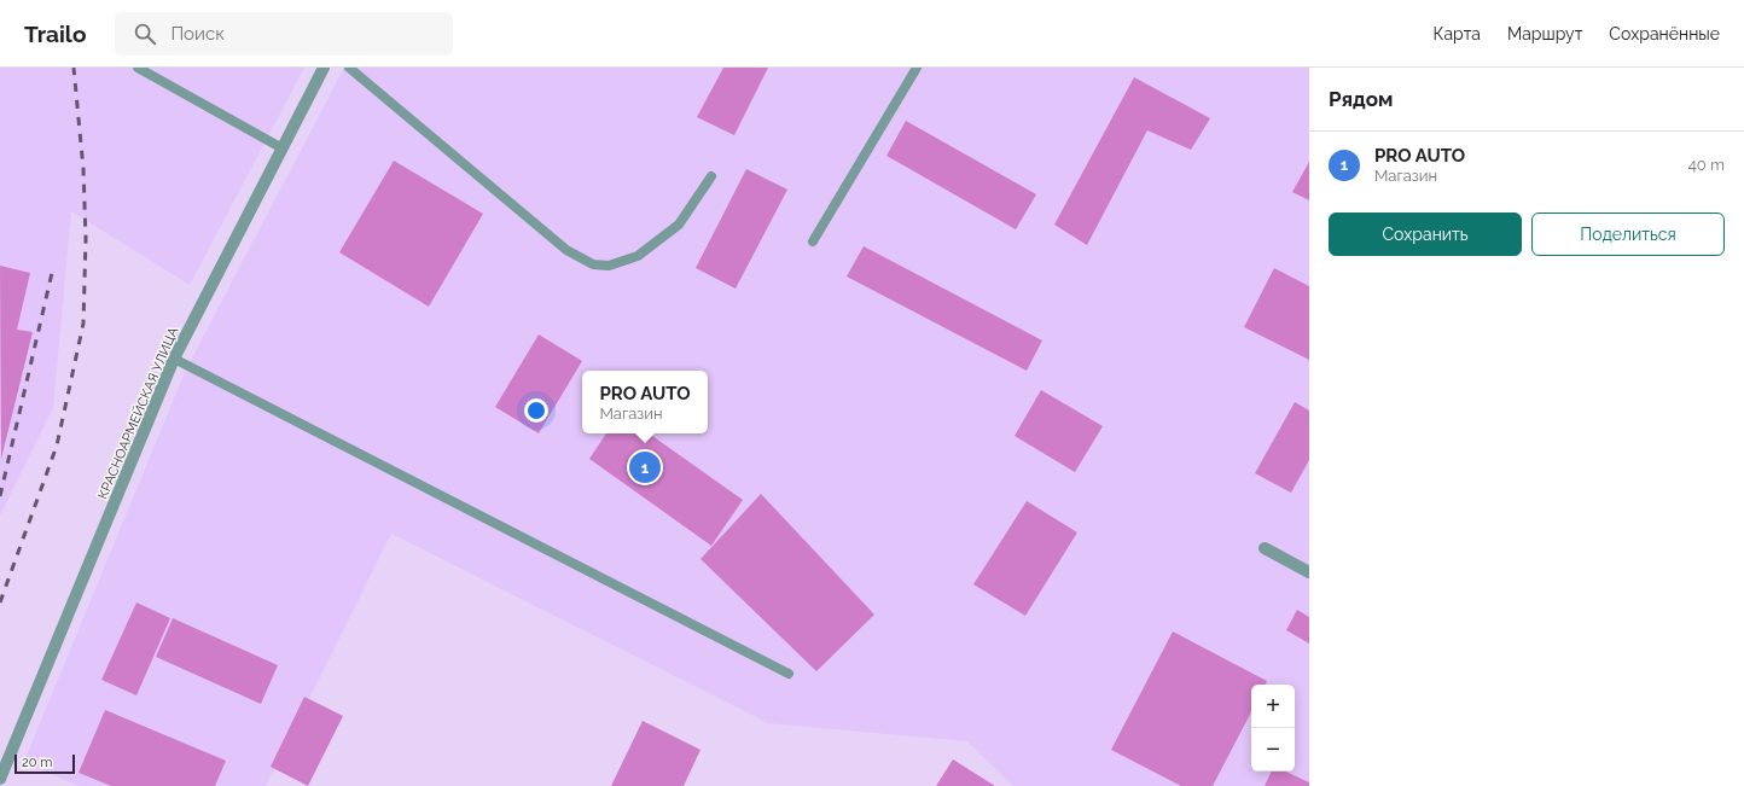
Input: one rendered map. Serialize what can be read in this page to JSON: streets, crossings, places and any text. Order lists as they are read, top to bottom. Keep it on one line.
{"streets":{"street":["КРАСНОАРМЕЙСКАЯ УЛИЦА"]},"scale_bar":"20 m","page":{"header":"Trailo","search":"Поиск","nav":["Карта","Маршрут","Сохранённые"],"heading":"Рядом","list":[{"mark":"1","name":"PRO AUTO","note":"Магазин","value":"40 m"}],"buttons":["Сохранить","Поделиться"],"popup":["PRO AUTO","Магазин"],"pins":"1","map_buttons":["+","−"],"scale":"20 m"}}
